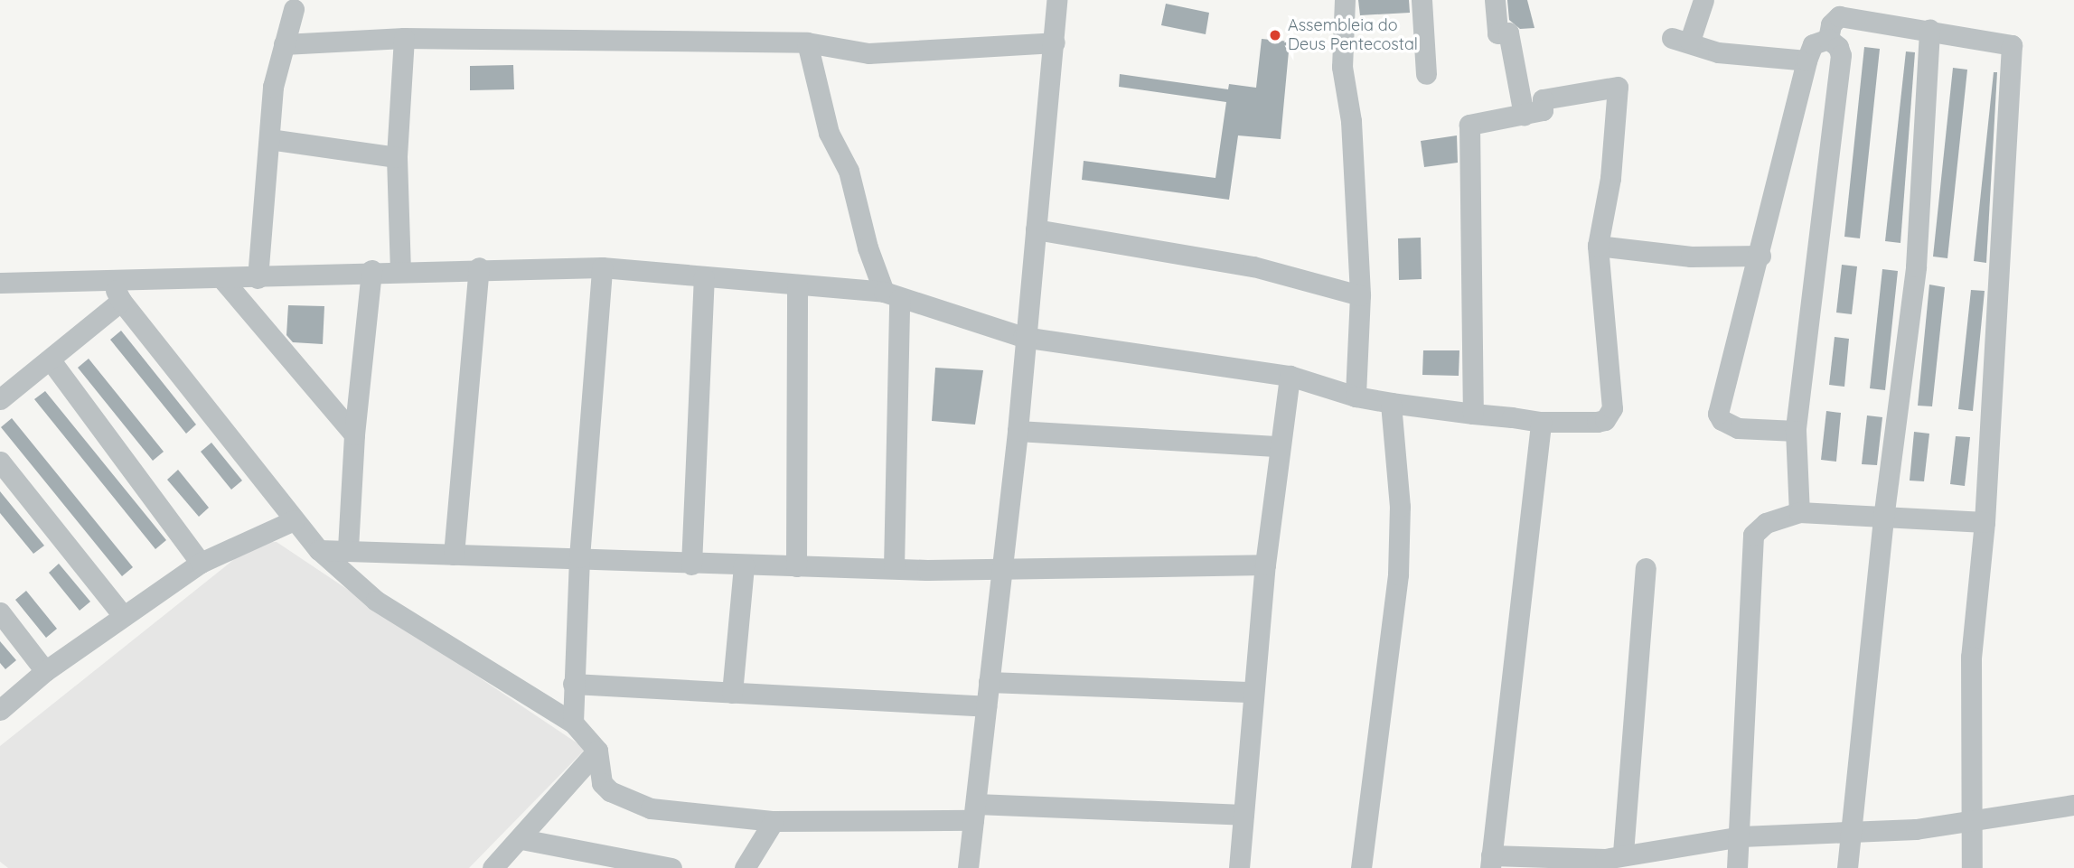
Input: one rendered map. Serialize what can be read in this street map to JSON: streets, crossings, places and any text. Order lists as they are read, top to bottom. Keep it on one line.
{"places":["Assembleia do Deus Pentecostal"]}
